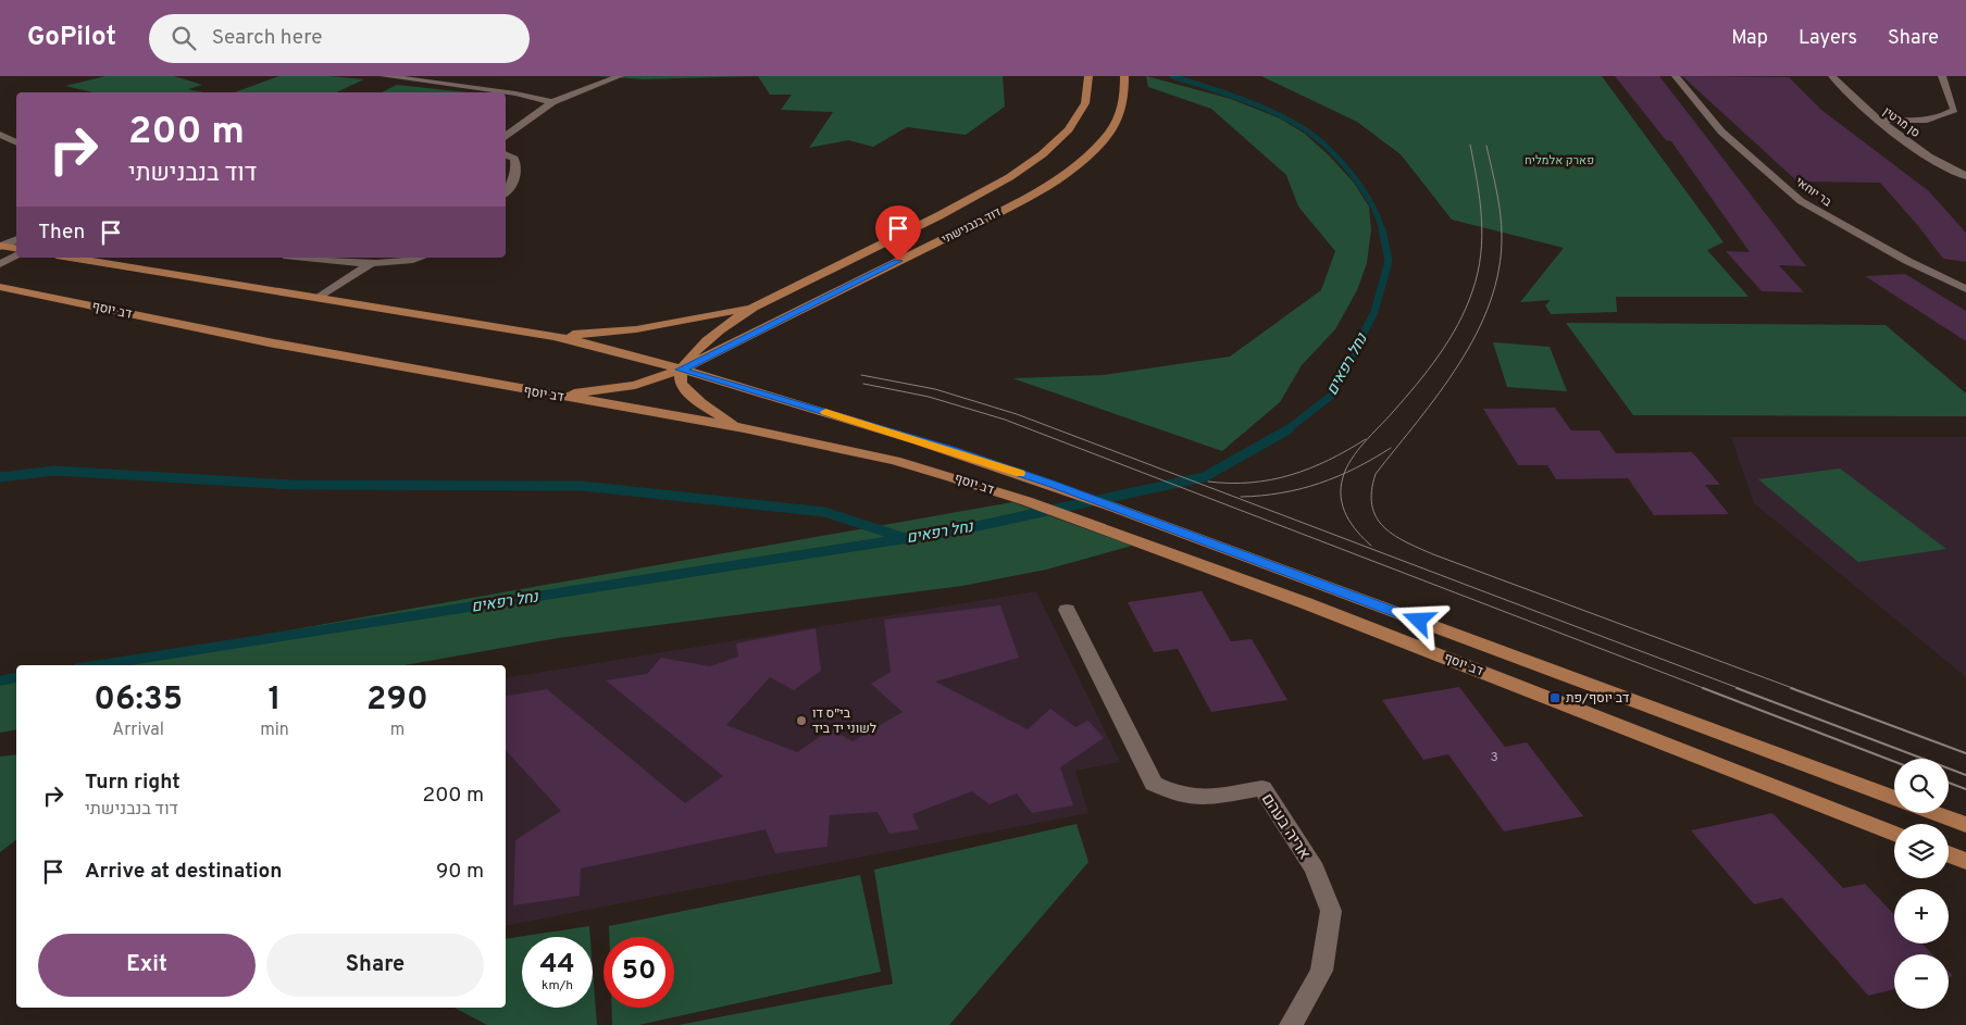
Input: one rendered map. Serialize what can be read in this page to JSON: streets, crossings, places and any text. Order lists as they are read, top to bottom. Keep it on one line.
{"streets":{"main road":["דוד בנבנישתי","דב יוסף"],"street":["סן מרטין","בר יוחאי","אריה בעהם"]},"crossings":[["דוד בנבנישתי","דב יוסף"]],"water":["נחל רפאים"],"parks":["פארק אלמליח"],"places":{"transit":["דב יוסף/פת"],"other":["בי\"ס דו לשוני יד ביד"]},"house_numbers":["3"],"page":{"header":"GoPilot","search":"Search here","nav":["Map","Layers","Share"],"turn":["200 m","דוד בנבנישתי"],"then":"Then","eta":["06:35","Arrival","1","min","290","m"],"list":[{"name":"Turn right","note":"דוד בנבנישתי","value":"200 m"},{"name":"Arrive at destination","value":"90 m"}],"map_buttons":["+","−"],"buttons":["Exit","Share"],"speed":"44 km/h","limit":"50"}}
